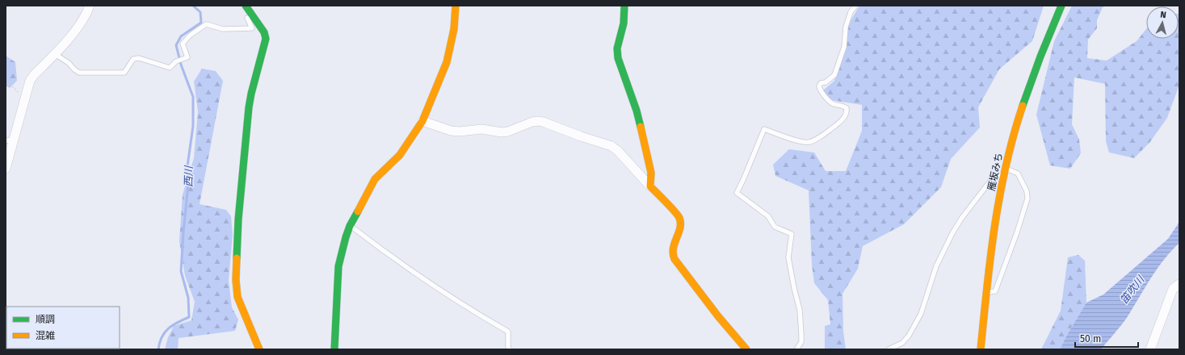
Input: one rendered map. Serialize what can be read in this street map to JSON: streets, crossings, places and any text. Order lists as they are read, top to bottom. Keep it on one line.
{"streets":{"main road":["雁坂みち"]},"water":["西川","笛吹川"],"legend":["順調","混雑"],"scale_bar":"50 m","north":"top"}
